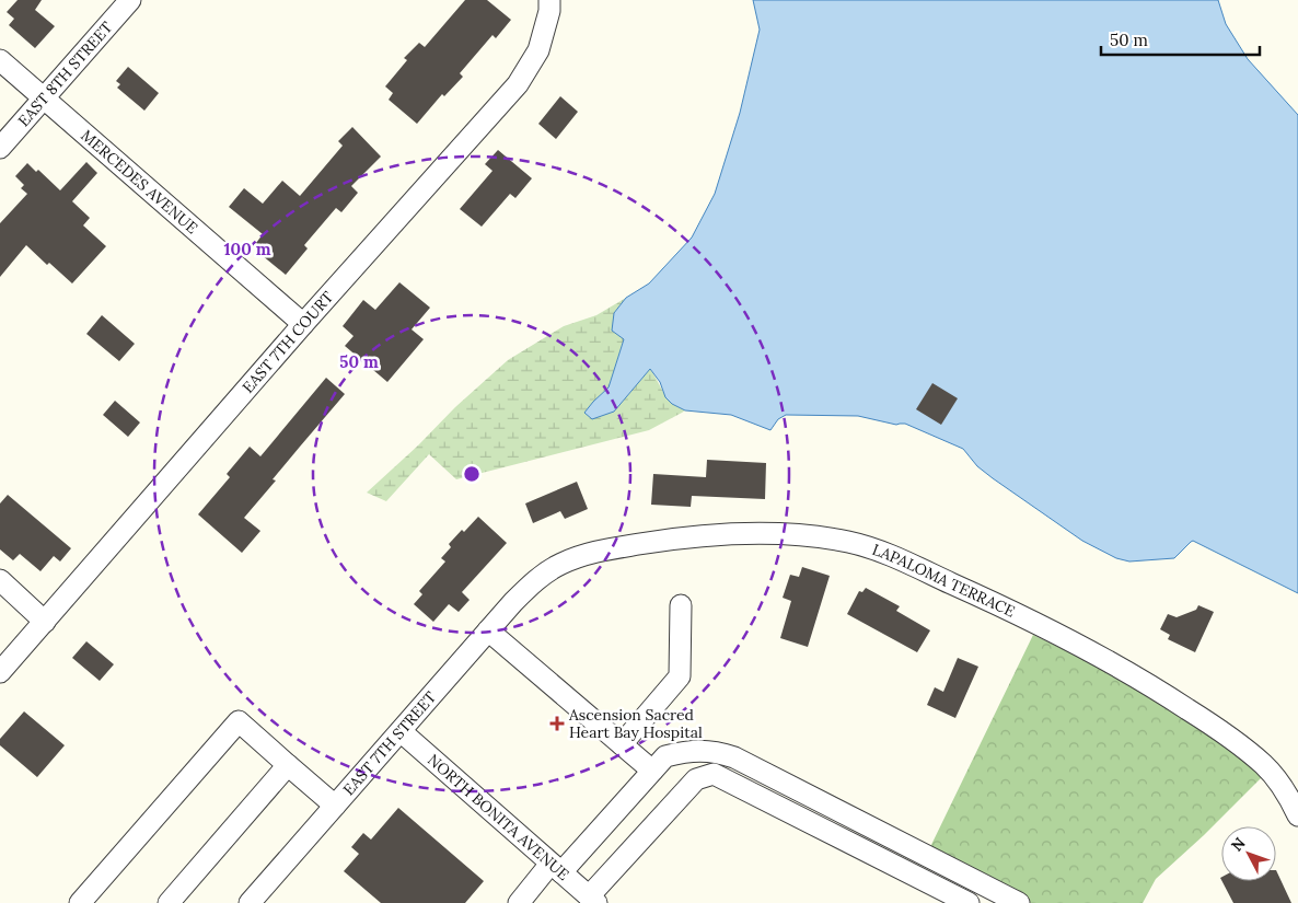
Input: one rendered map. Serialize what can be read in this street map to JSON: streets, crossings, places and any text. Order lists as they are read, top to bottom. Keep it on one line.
{"streets":{"street":["EAST 8TH STREET","MERCEDES AVENUE","EAST 7TH COURT","LAPALOMA TERRACE","EAST 7TH STREET","NORTH BONITA AVENUE"]},"crossings":[["EAST 8TH STREET","MERCEDES AVENUE"],["MERCEDES AVENUE","EAST 7TH COURT"],["LAPALOMA TERRACE","EAST 7TH STREET"],["EAST 7TH STREET","NORTH BONITA AVENUE"]],"places":{"health":["Ascension Sacred Heart Bay Hospital"]},"scale_bar":"50 m","north":"top left","rings":["100 m","50 m"]}
